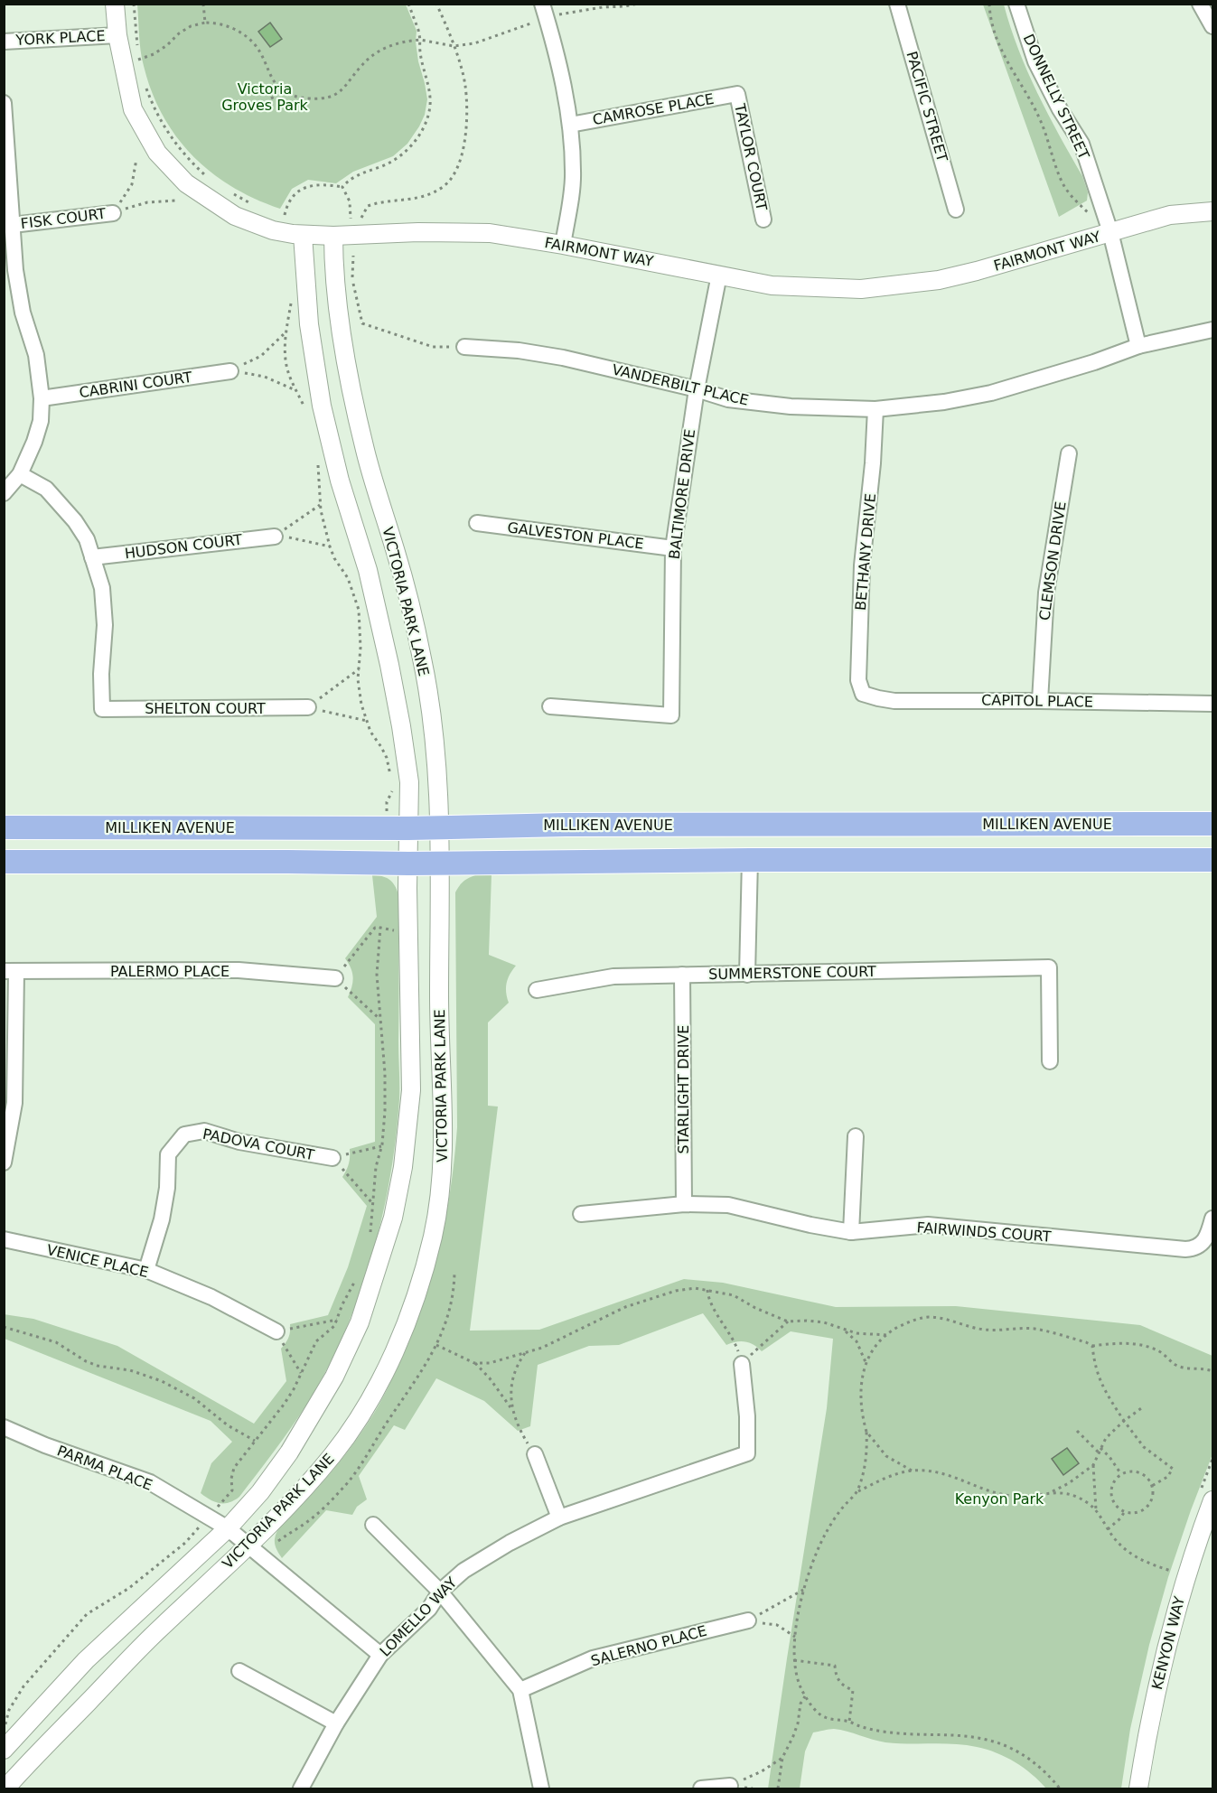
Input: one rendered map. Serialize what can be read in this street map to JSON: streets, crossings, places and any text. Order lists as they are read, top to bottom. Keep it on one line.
{"streets":{"main road":["MILLIKEN AVENUE"],"street":["YORK PLACE","DONNELLY STREET","PACIFIC STREET","CAMROSE PLACE","TAYLOR COURT","FISK COURT","FAIRMONT WAY","CABRINI COURT","VANDERBILT PLACE","BALTIMORE DRIVE","GALVESTON PLACE","HUDSON COURT","BETHANY DRIVE","CLEMSON DRIVE","VICTORIA PARK LANE","CAPITOL PLACE","SHELTON COURT","PALERMO PLACE","SUMMERSTONE COURT","STARLIGHT DRIVE","PADOVA COURT","FAIRWINDS COURT","VENICE PLACE","PARMA PLACE","LOMELLO WAY","KENYON WAY","SALERNO PLACE"]},"crossings":[["YORK PLACE","FAIRMONT WAY"],["DONNELLY STREET","FAIRMONT WAY"],["DONNELLY STREET","VANDERBILT PLACE"],["CAMROSE PLACE","TAYLOR COURT"],["FAIRMONT WAY","BALTIMORE DRIVE"],["FAIRMONT WAY","VICTORIA PARK LANE"],["VANDERBILT PLACE","BALTIMORE DRIVE"],["VANDERBILT PLACE","BETHANY DRIVE"],["BALTIMORE DRIVE","GALVESTON PLACE"],["HUDSON COURT","SHELTON COURT"],["BETHANY DRIVE","CAPITOL PLACE"],["CLEMSON DRIVE","CAPITOL PLACE"],["VICTORIA PARK LANE","MILLIKEN AVENUE"],["VICTORIA PARK LANE","PARMA PLACE"],["SUMMERSTONE COURT","STARLIGHT DRIVE"],["STARLIGHT DRIVE","FAIRWINDS COURT"],["PADOVA COURT","VENICE PLACE"],["PARMA PLACE","LOMELLO WAY"]],"parks":["Victoria Groves Park","Kenyon Park"]}
